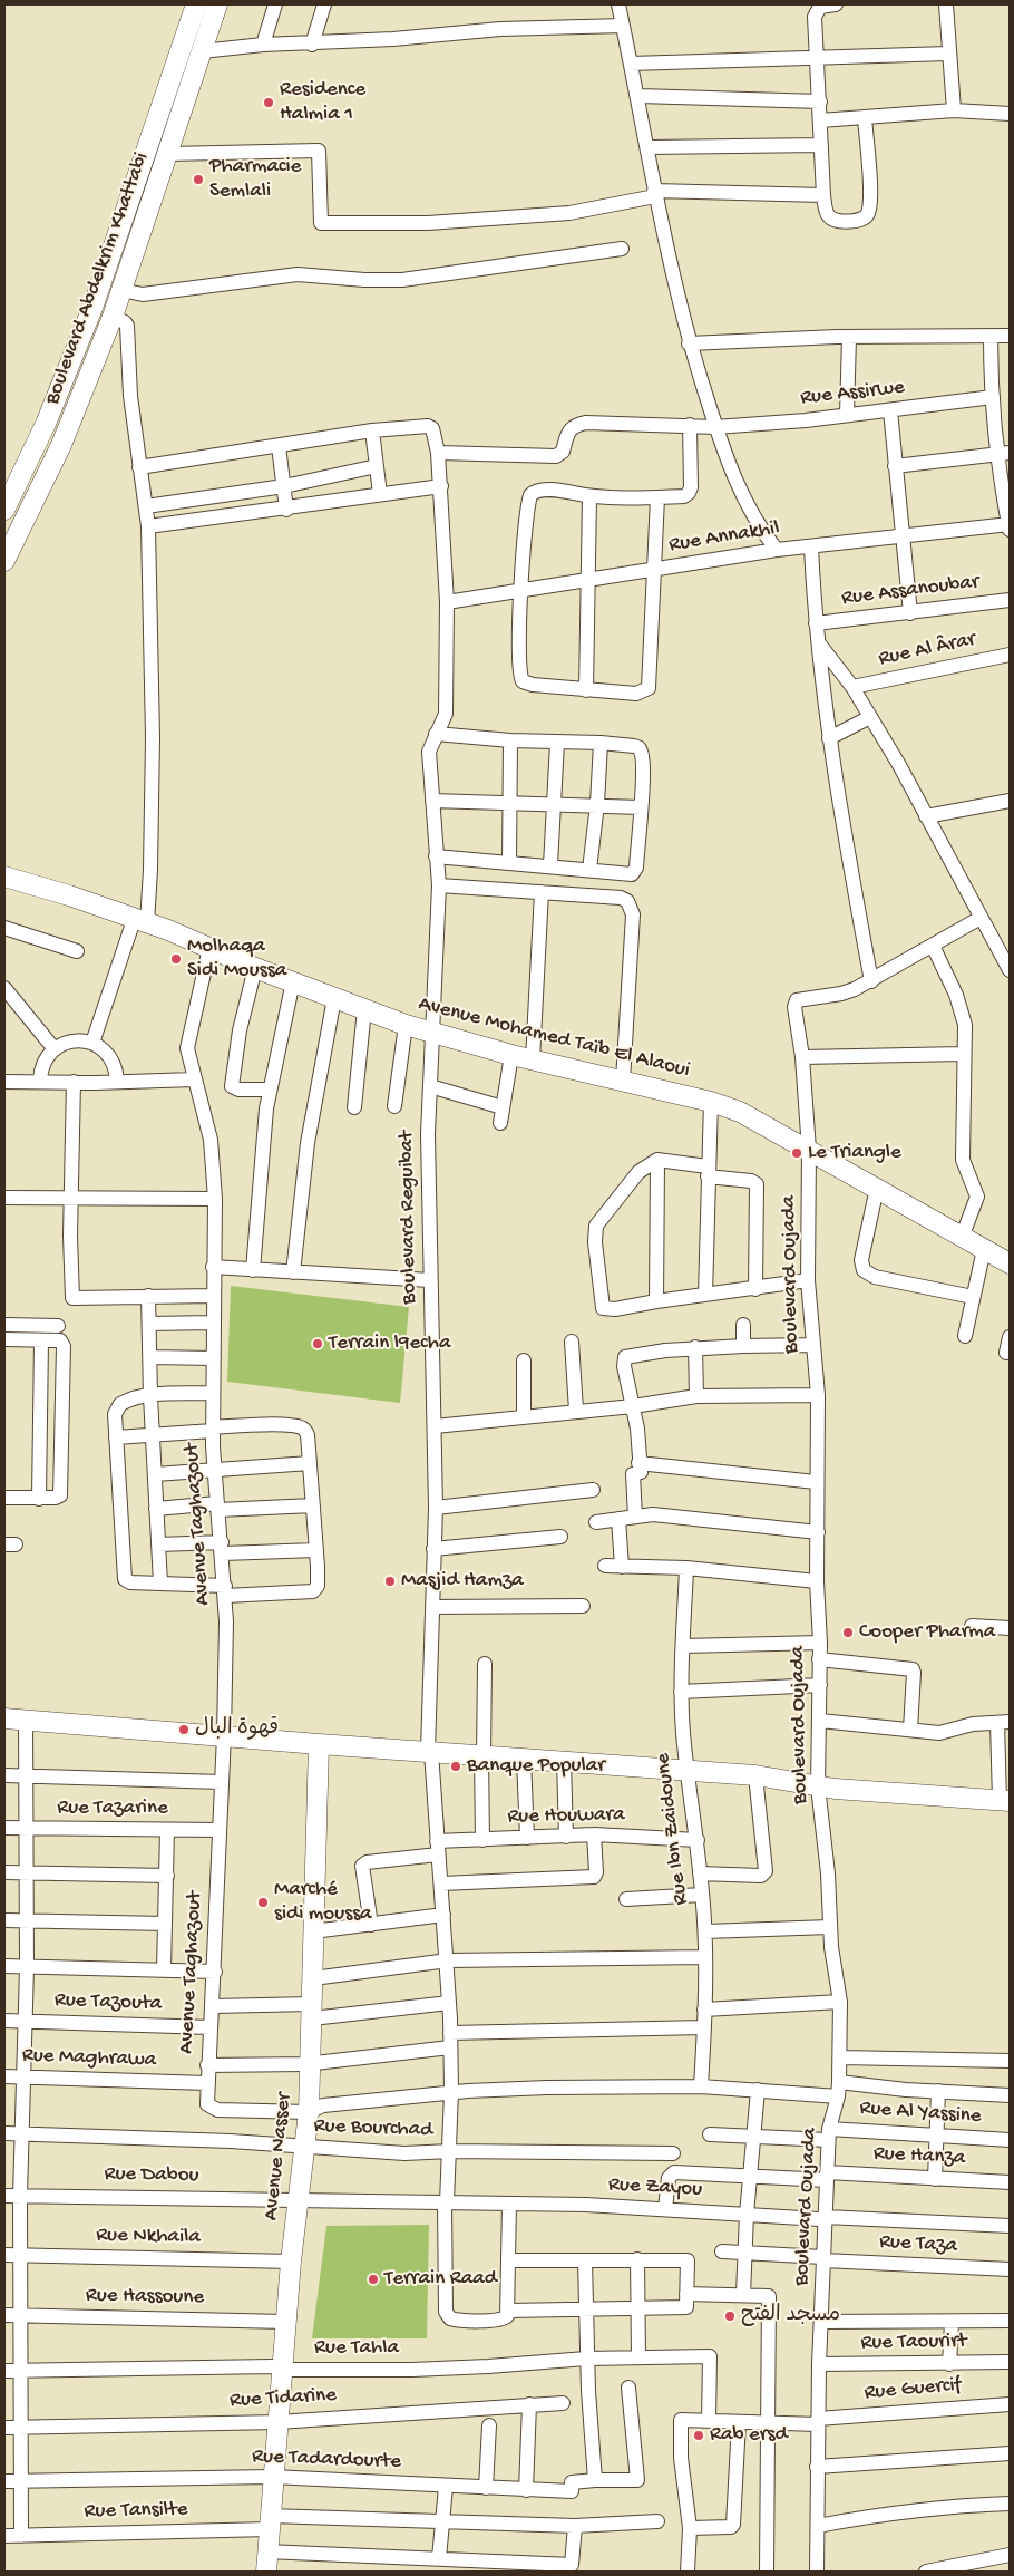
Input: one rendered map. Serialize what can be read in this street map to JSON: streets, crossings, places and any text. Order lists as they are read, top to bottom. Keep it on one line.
{"streets":{"street":["Boulevard Abdelkrim Khattabi","Rue Assirwe","Rue Annakhil","Rue Assanoubar","Rue Al Ârar","Avenue Mohamed Taïb El Alaoui","Boulevard Reguibat","Boulevard Oujada","Avenue Taghazout","Rue Tazarine","Rue Houwara","Rue Ibn Zaidoune","Rue Tazouta","Rue Maghrawa","Rue Al Yassine","Rue Bourchad","Avenue Nasser","Rue Hanza","Rue Dabou","Rue Zayou","Rue Nkhaila","Rue Taza","Rue Hassoune","Rue Taourirt","Rue Tahla","Rue Guercif","Rue Tidarine","Rue Tadardourte","Rue Tansilte"]},"crossings":[["Rue Assirwe","Boulevard Reguibat"],["Rue Annakhil","Boulevard Reguibat"],["Avenue Mohamed Taïb El Alaoui","Boulevard Reguibat"],["Avenue Mohamed Taïb El Alaoui","Boulevard Oujada"],["Avenue Mohamed Taïb El Alaoui","Avenue Taghazout"],["Boulevard Reguibat","Rue Houwara"],["Boulevard Reguibat","Rue Bourchad"],["Boulevard Reguibat","Rue Zayou"],["Boulevard Oujada","Rue Al Yassine"],["Boulevard Oujada","Rue Hanza"],["Boulevard Oujada","Rue Zayou"],["Boulevard Oujada","Rue Taza"],["Boulevard Oujada","Rue Taourirt"],["Boulevard Oujada","Rue Guercif"],["Avenue Taghazout","Rue Tazarine"],["Avenue Taghazout","Rue Tazouta"],["Avenue Taghazout","Rue Maghrawa"],["Avenue Taghazout","Avenue Nasser"],["Rue Houwara","Rue Ibn Zaidoune"],["Rue Bourchad","Avenue Nasser"],["Avenue Nasser","Rue Dabou"],["Avenue Nasser","Rue Zayou"],["Avenue Nasser","Rue Nkhaila"],["Avenue Nasser","Rue Hassoune"],["Avenue Nasser","Rue Tahla"],["Avenue Nasser","Rue Tidarine"],["Avenue Nasser","Rue Tadardourte"],["Avenue Nasser","Rue Tansilte"],["Rue Hanza","Rue Zayou"],["Rue Dabou","Rue Zayou"],["Rue Tahla","Rue Guercif"]],"places":["Residence Halmia 1","Pharmacie Semlali","Molhaqa Sidi Moussa","Le Triangle","Terrain l9echa","Masjid Hamza","Cooper Pharma","قهوة البال","Banque Popular","Marché sidi moussa","Terrain Raad","مسجد الفتح","Rab ersd"]}
